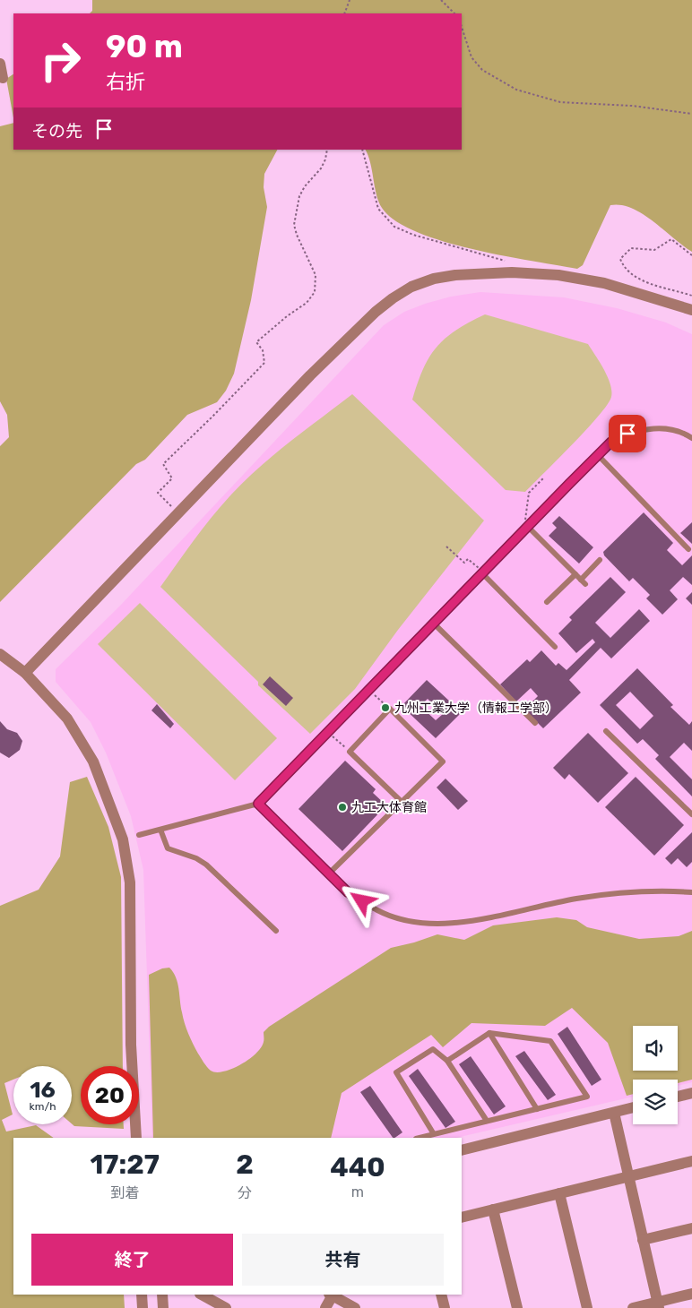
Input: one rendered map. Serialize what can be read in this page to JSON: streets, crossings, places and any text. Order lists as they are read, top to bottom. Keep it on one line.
{"places":["九州工業大学（情報工学部）","九工大体育館"],"page":{"turn":["90 m","右折"],"then":"その先","speed":"16 km/h","limit":"20","eta":["17:27","到着","2","分","440","m"],"buttons":["終了","共有"]}}
